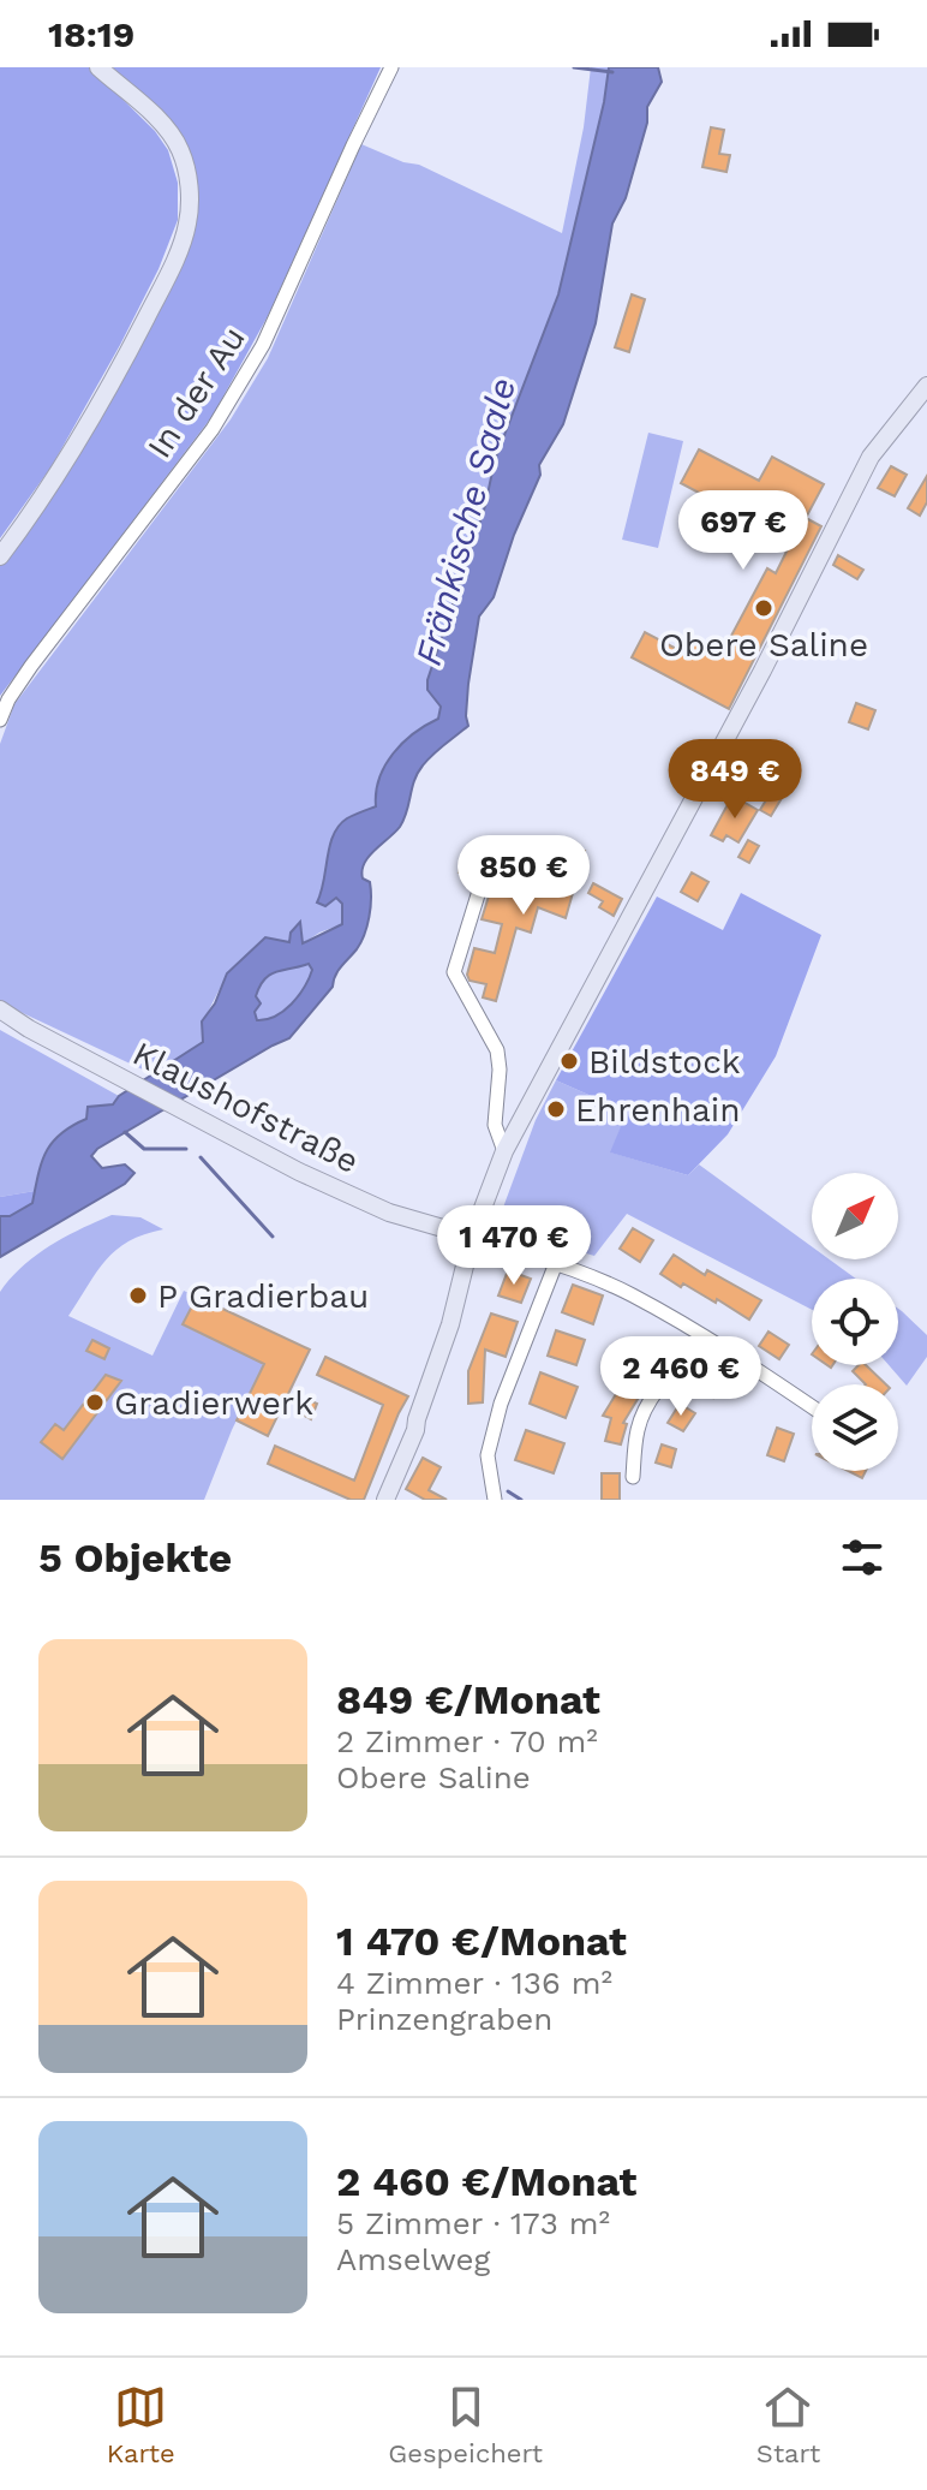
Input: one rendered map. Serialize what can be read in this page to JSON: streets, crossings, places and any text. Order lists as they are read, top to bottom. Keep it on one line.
{"streets":{"main road":["Klaushofstraße"],"street":["In der Au"]},"water":["Fränkische Saale"],"places":["Obere Saline","Bildstock","Ehrenhain","P Gradierbau","Gradierwerk"],"north":"top right","page":{"status":"18:19","price":["697 €","849 €","850 €","1 470 €","2 460 €"],"heading":"5 Objekte","list":[{"name":"849 €/Monat","note":"2 Zimmer · 70 m² · Obere Saline"},{"name":"1 470 €/Monat","note":"4 Zimmer · 136 m² · Prinzengraben"},{"name":"2 460 €/Monat","note":"5 Zimmer · 173 m² · Amselweg"}],"tabs":["Karte","Gespeichert","Start"]}}
